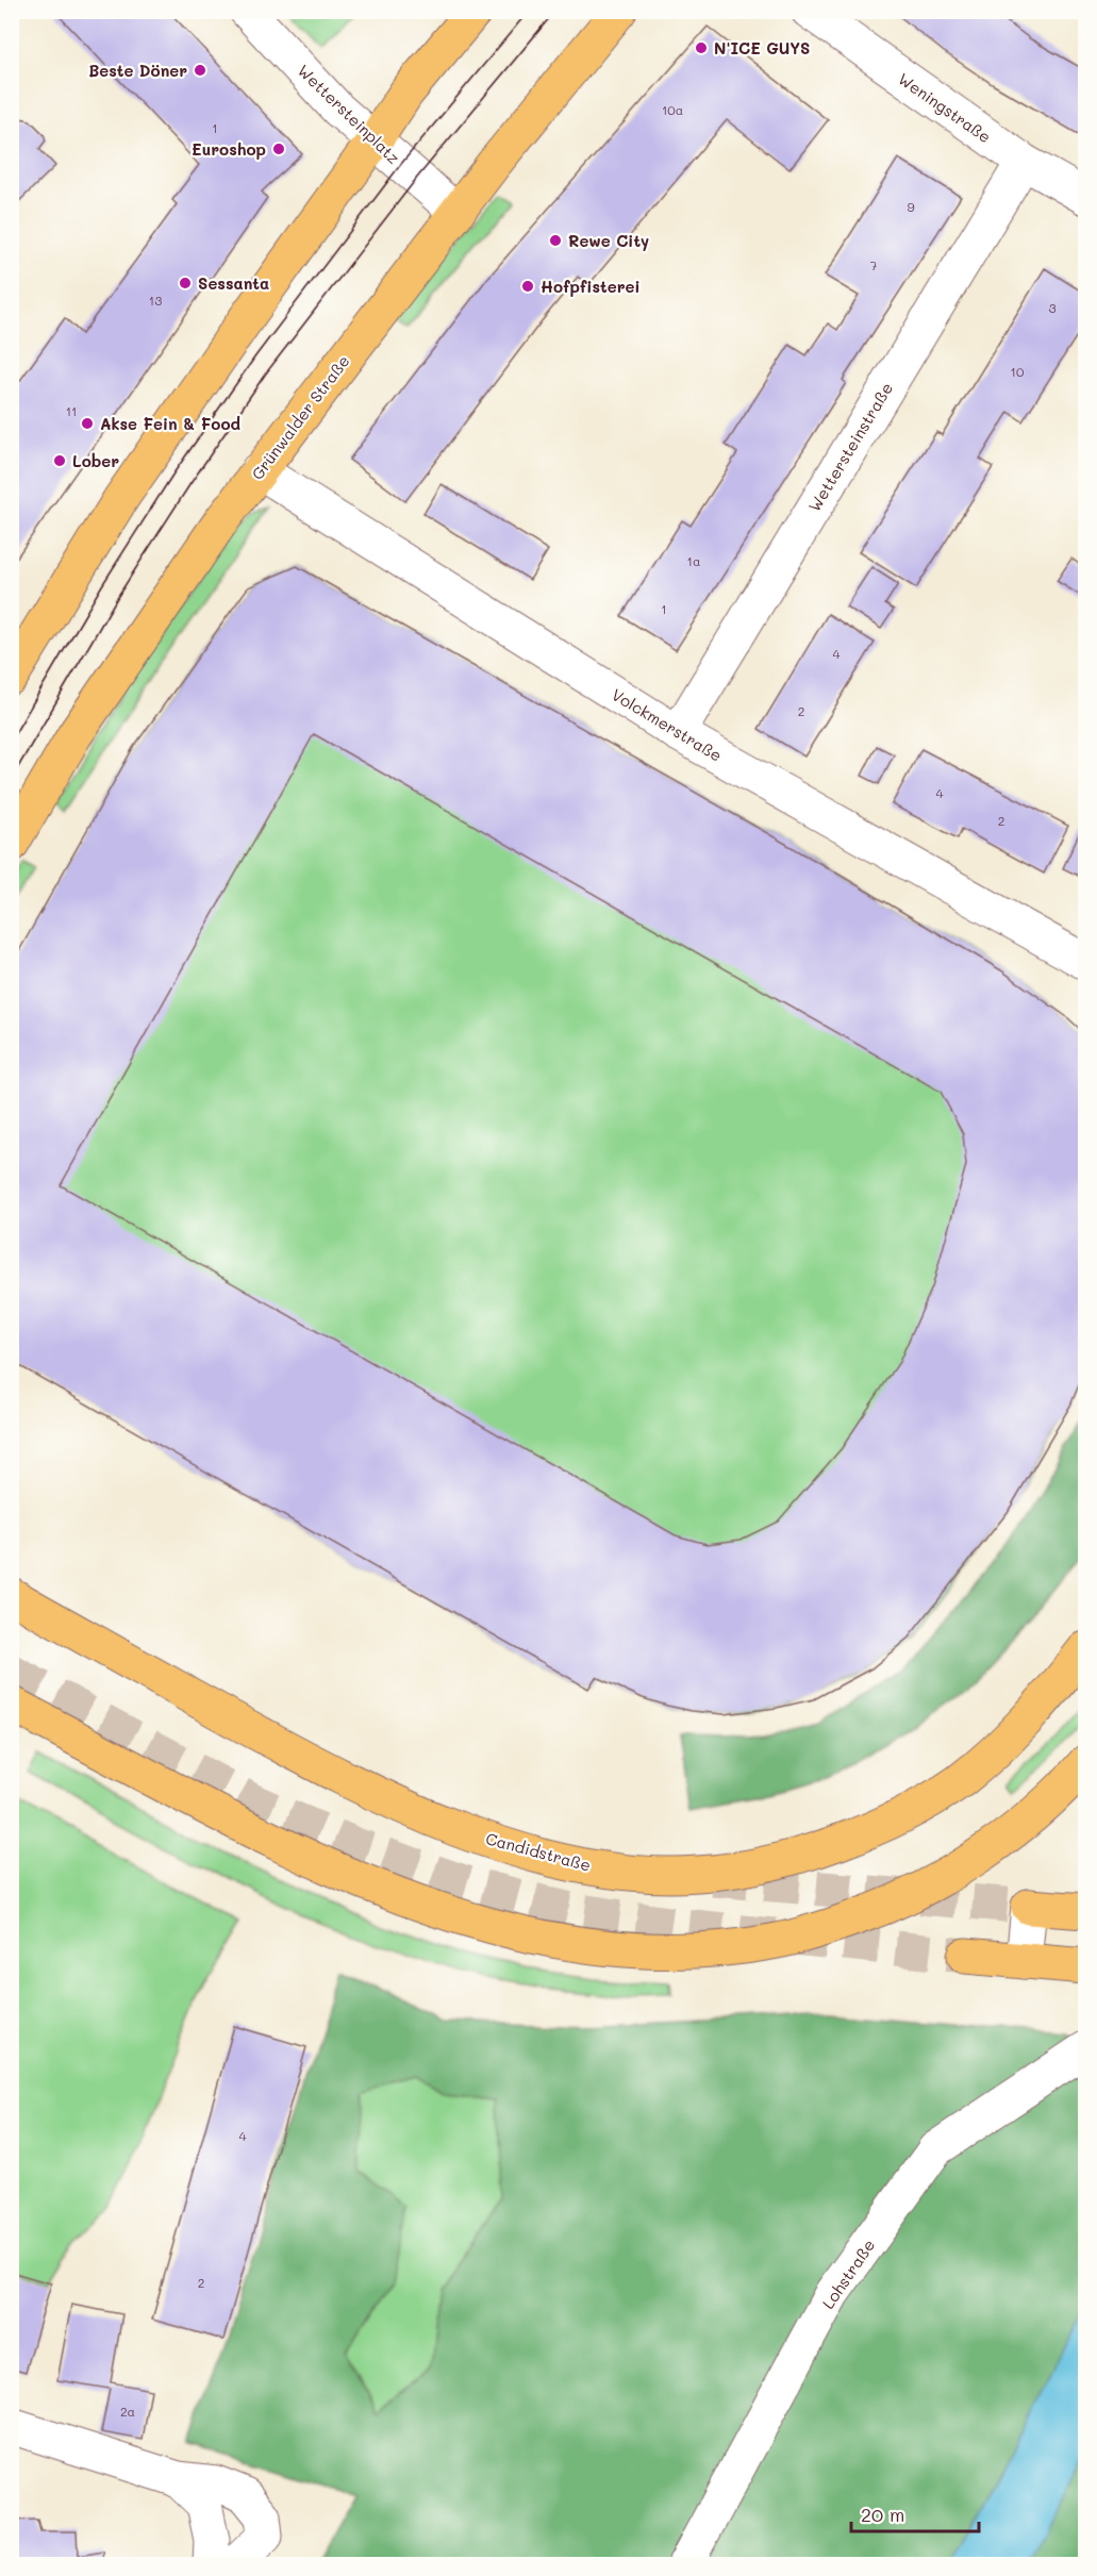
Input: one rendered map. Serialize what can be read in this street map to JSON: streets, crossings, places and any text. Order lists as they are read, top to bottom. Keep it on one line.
{"streets":{"main road":["Grünwalder Straße","Candidstraße"],"street":["Weningstraße","Wettersteinplatz","Wettersteinstraße","Volckmerstraße","Lohstraße"]},"crossings":[["Weningstraße","Wettersteinstraße"],["Wettersteinplatz","Grünwalder Straße"],["Grünwalder Straße","Volckmerstraße"],["Wettersteinstraße","Volckmerstraße"]],"places":["N'ICE GUYS","Beste Döner","Euroshop","Rewe City","Sessanta","Hofpfisterei","Akse Fein & Food","Lober"],"house_numbers":["10a","1","9","7","13","3","10","11","1a","1","4","2","4","2","4","2","2a"],"scale_bar":"20 m"}
